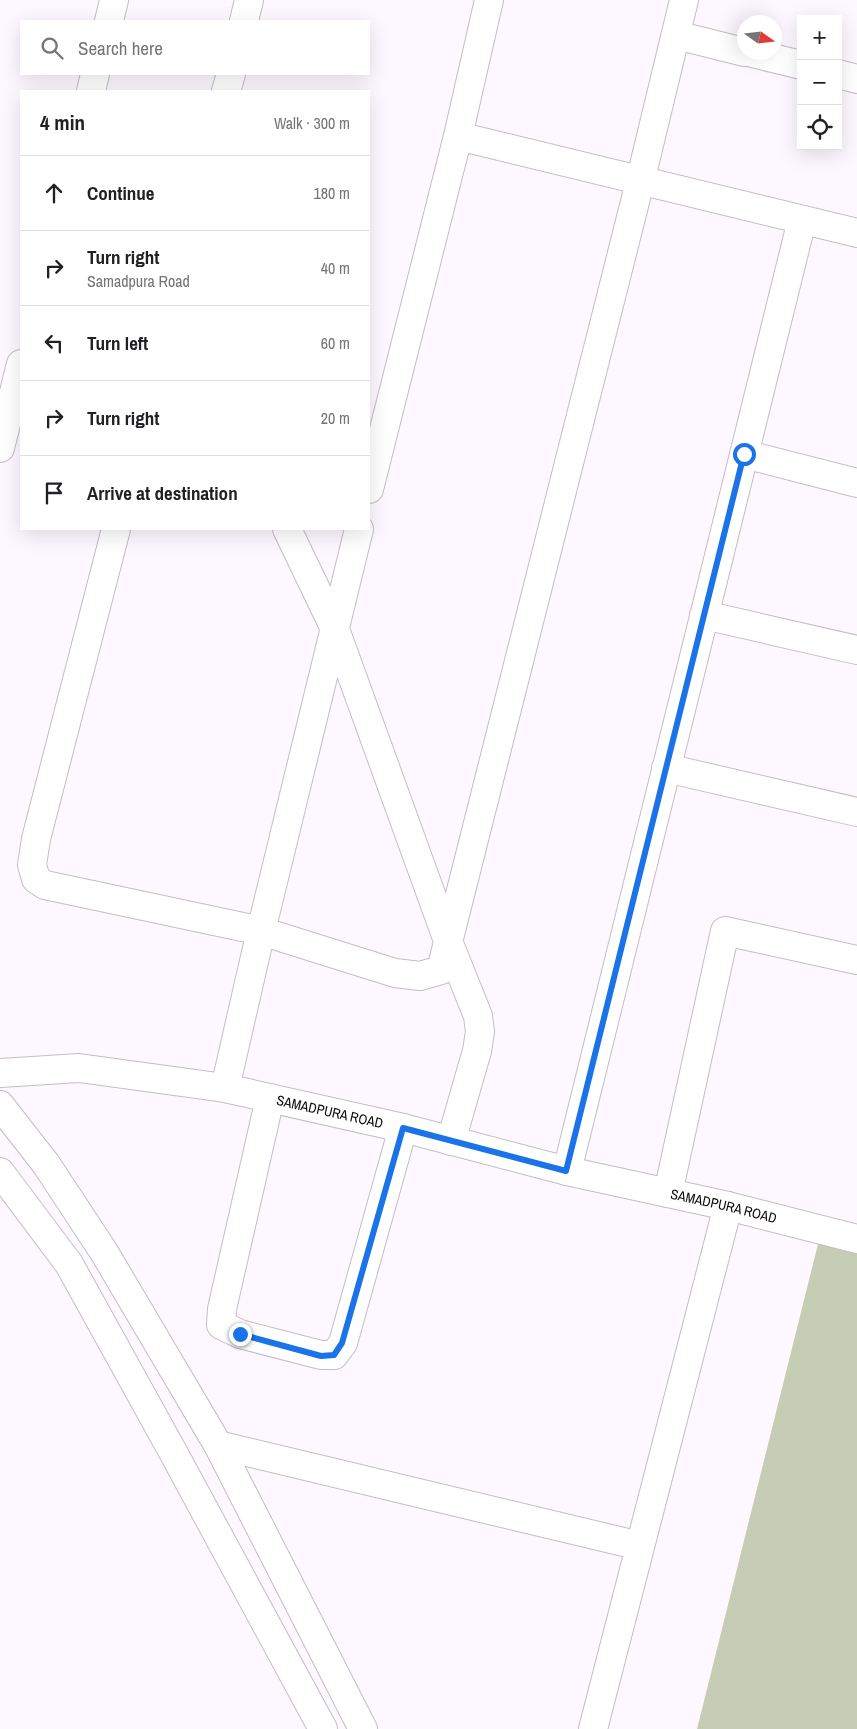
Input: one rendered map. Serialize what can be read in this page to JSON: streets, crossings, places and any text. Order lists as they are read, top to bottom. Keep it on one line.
{"streets":{"street":["SAMADPURA ROAD"]},"north":"right","page":{"map_buttons":["+","−"],"search":"Search here","heading":["4 min","Walk · 300 m"],"list":[["Continue","180 m"],["Turn right","Samadpura Road","40 m"],["Turn left","60 m"],["Turn right","20 m"],"Arrive at destination"]}}
